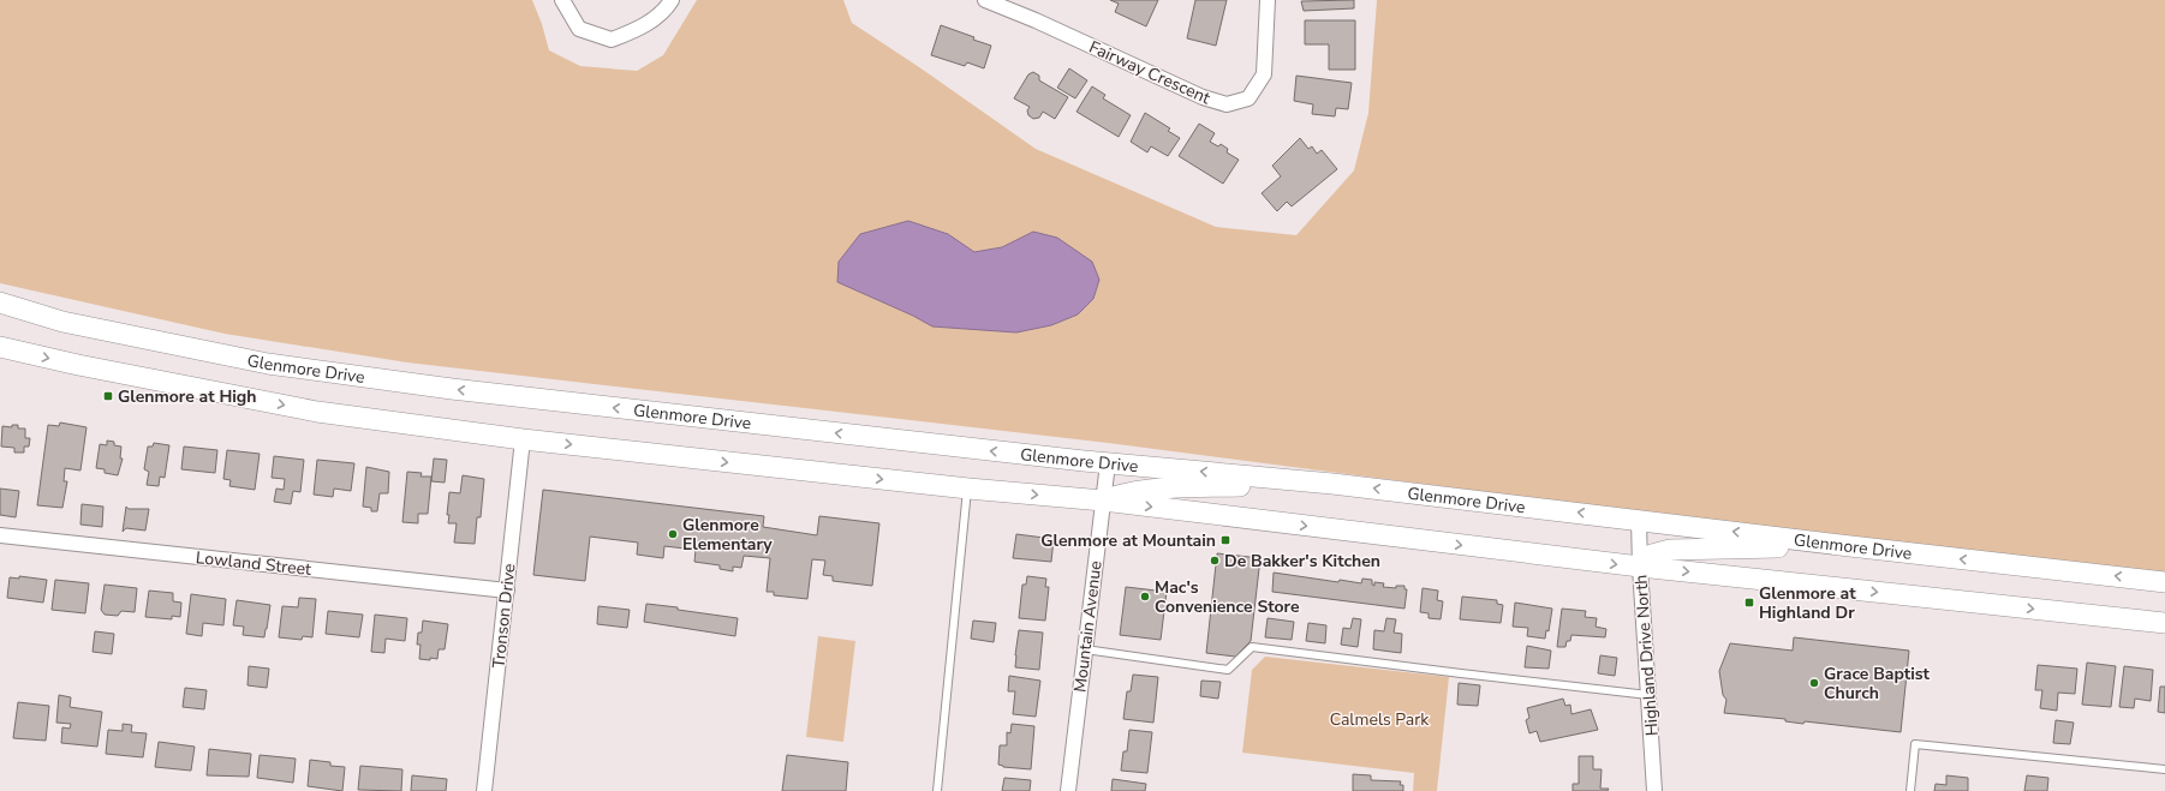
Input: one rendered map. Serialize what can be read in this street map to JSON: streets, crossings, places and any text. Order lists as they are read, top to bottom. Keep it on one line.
{"streets":{"main road":["Glenmore Drive"],"street":["Fairway Crescent","Lowland Street","Tronson Drive","Mountain Avenue","Highland Drive North"]},"crossings":[["Glenmore Drive","Mountain Avenue"],["Glenmore Drive","Highland Drive North"],["Lowland Street","Tronson Drive"]],"parks":["Calmels Park"],"places":{"transit":["Glenmore at High","Glenmore at Mountain","Glenmore at Highland Dr"],"other":["Glenmore Elementary","De Bakker's Kitchen","Mac's Convenience Store","Grace Baptist Church"]}}
